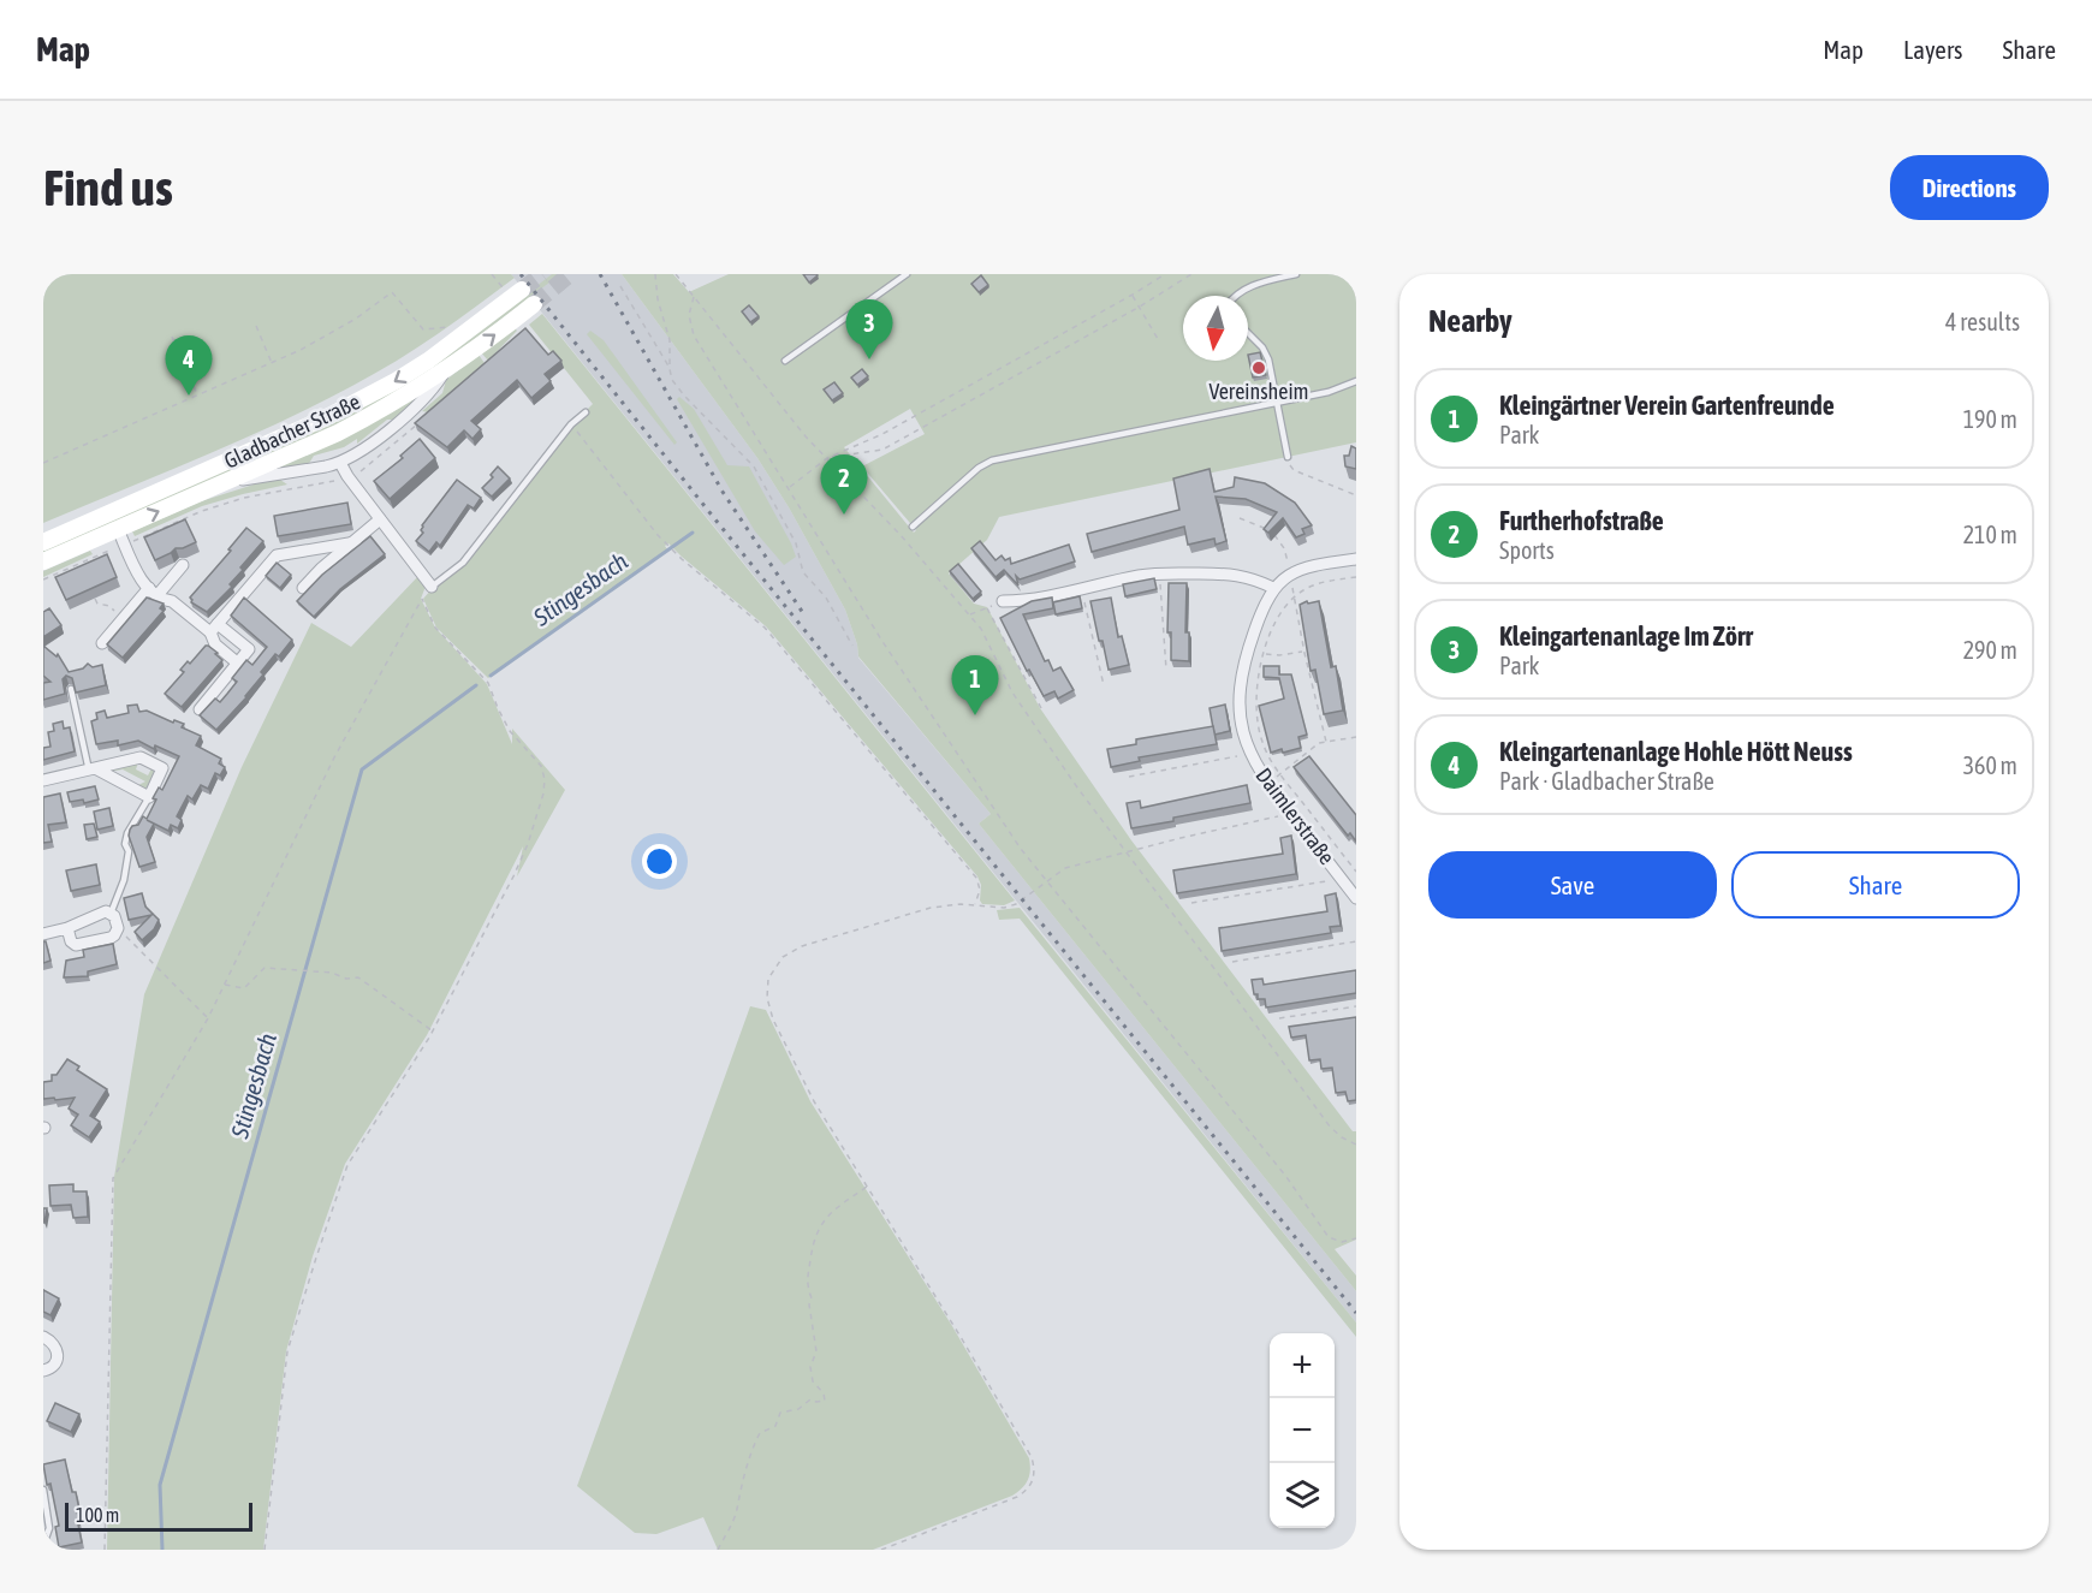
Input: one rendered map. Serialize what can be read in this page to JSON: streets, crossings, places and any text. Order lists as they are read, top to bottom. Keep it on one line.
{"streets":{"main road":["Gladbacher Straße"],"street":["Daimlerstraße"]},"water":["Stingesbach"],"places":["Vereinsheim"],"scale_bar":"100 m","north":"bottom","page":{"header":"Map","nav":["Map","Layers","Share"],"buttons":["Directions",["Save","Share"]],"title":"Find us","heading":["Nearby","4 results"],"pins":["3","4","2","1"],"list":[{"mark":"1","name":"Kleingärtner Verein Gartenfreunde","note":"Park","value":"190 m"},{"mark":"2","name":"Furtherhofstraße","note":"Sports","value":"210 m"},{"mark":"3","name":"Kleingartenanlage Im Zörr","note":"Park","value":"290 m"},{"mark":"4","name":"Kleingartenanlage Hohle Hött Neuss","note":"Park · Gladbacher Straße","value":"360 m"}],"map_buttons":["+","−"],"scale":"100 m"}}
